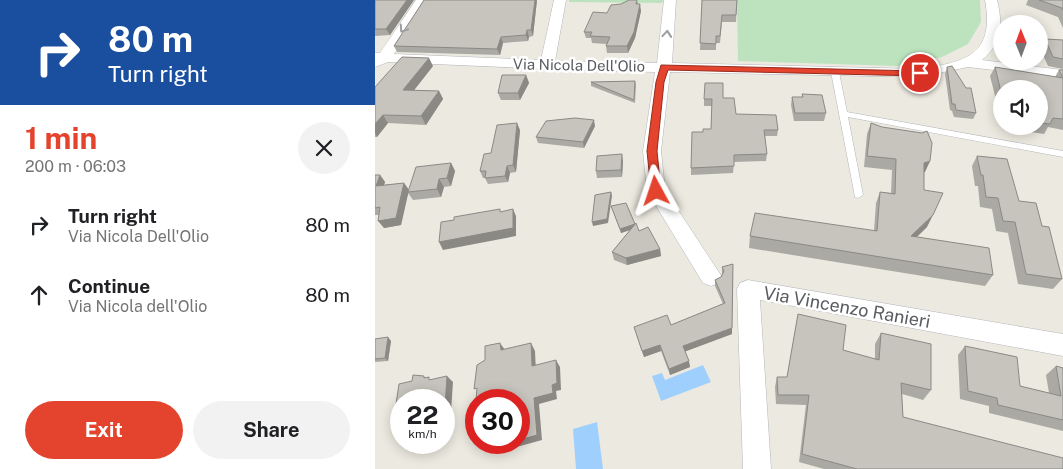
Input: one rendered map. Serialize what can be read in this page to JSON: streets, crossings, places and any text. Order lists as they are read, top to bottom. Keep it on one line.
{"streets":{"street":["Via Nicola Dell'Olio","Via Vincenzo Ranieri"]},"north":"top","page":{"turn":["80 m","Turn right"],"heading":["1 min","200 m · 06:03"],"list":[{"name":"Turn right","note":"Via Nicola Dell'Olio","value":"80 m"},{"name":"Continue","note":"Via Nicola dell'Olio","value":"80 m"}],"speed":"22 km/h","limit":"30","buttons":["Exit","Share"]}}
